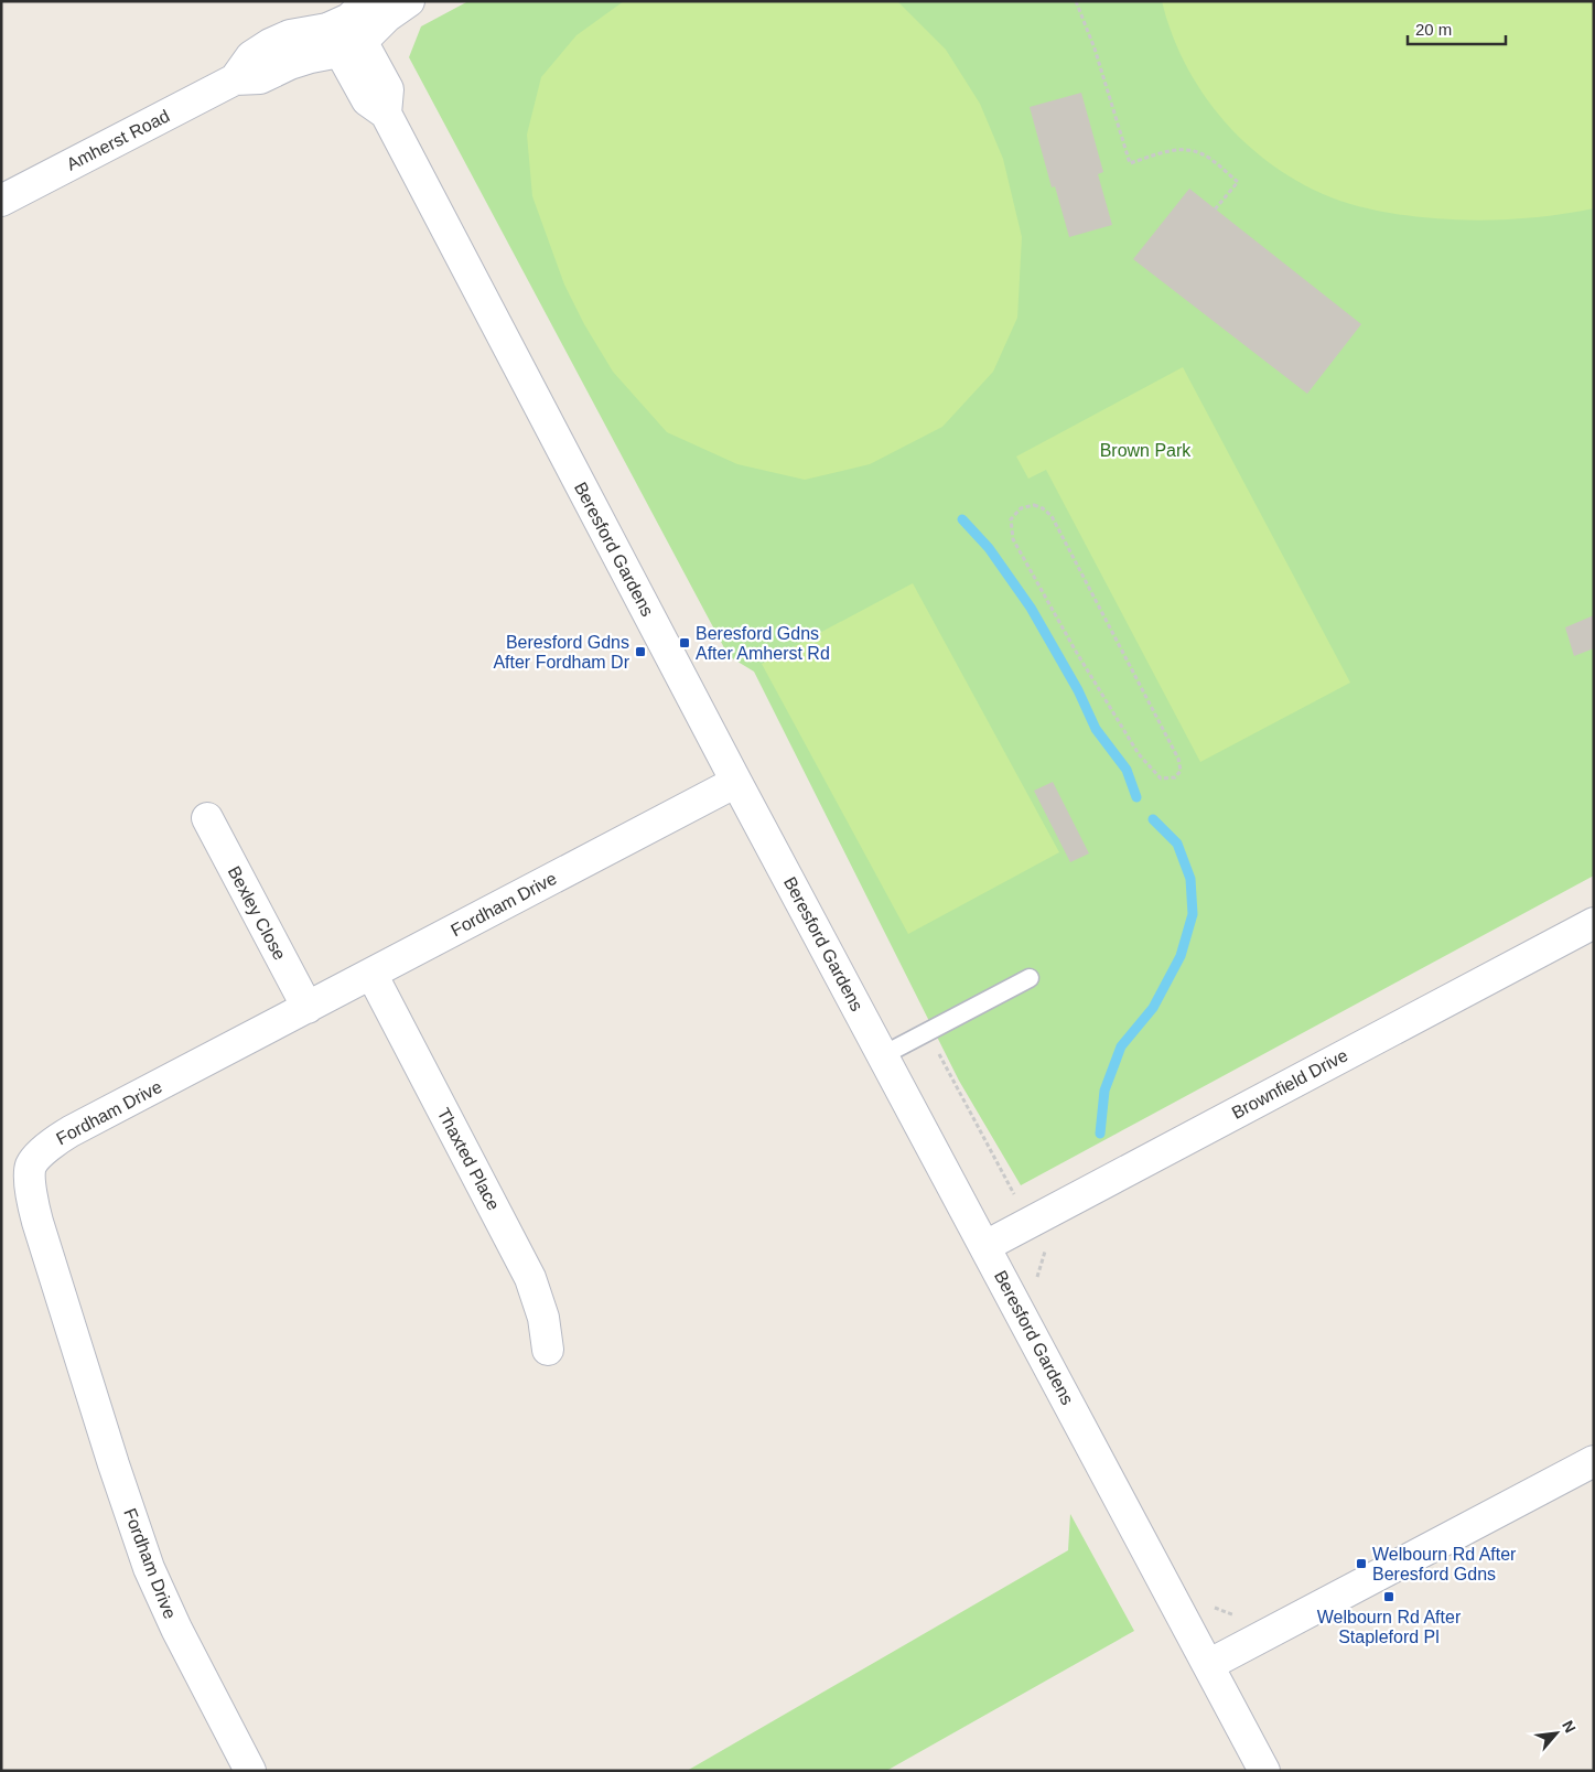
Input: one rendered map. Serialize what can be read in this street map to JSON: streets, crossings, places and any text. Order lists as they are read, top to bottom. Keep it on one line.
{"streets":{"street":["Amherst Road","Beresford Gardens","Fordham Drive","Bexley Close","Brownfield Drive","Thaxted Place"]},"crossings":[["Amherst Road","Beresford Gardens"],["Beresford Gardens","Fordham Drive"],["Beresford Gardens","Brownfield Drive"],["Fordham Drive","Bexley Close"],["Fordham Drive","Thaxted Place"]],"parks":["Brown Park"],"places":{"transit":["Beresford Gdns After Amherst Rd","Beresford Gdns After Fordham Dr","Welbourn Rd After Beresford Gdns","Welbourn Rd After Stapleford Pl"]},"scale_bar":"20 m","north":"top right"}
